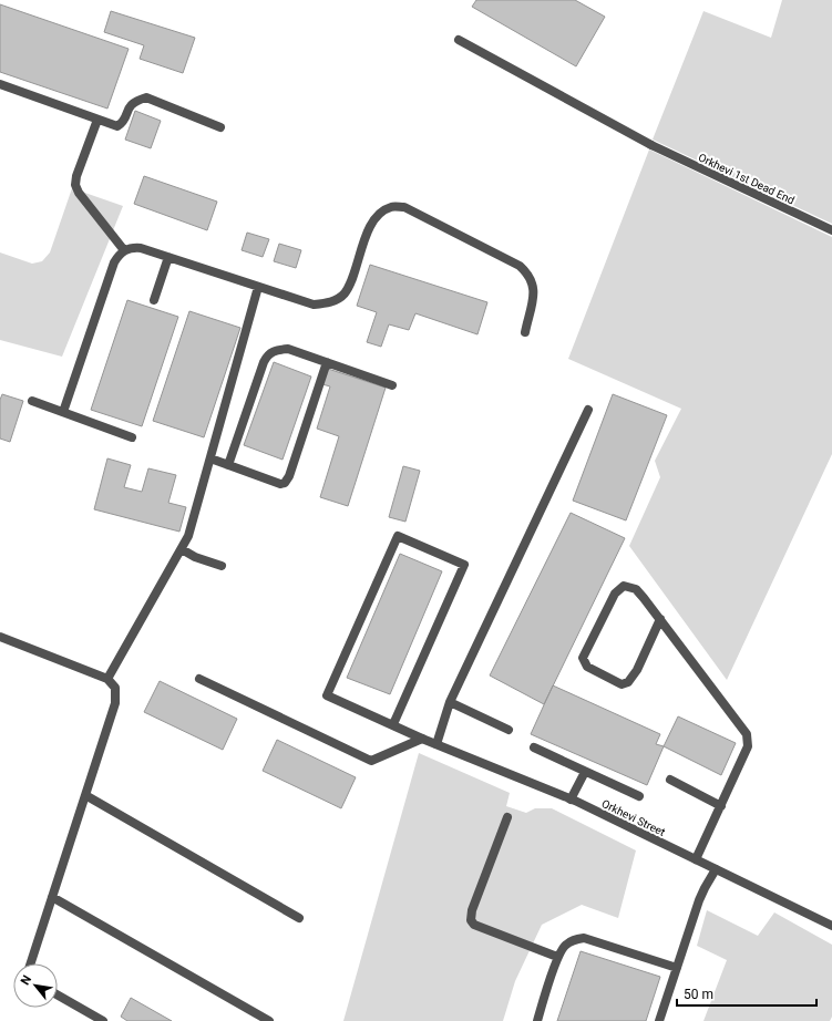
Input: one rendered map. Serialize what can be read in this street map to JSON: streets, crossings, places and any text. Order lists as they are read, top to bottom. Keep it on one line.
{"streets":{"street":["Orkhevi 1st Dead End","Orkhevi Street"]},"scale_bar":"50 m","north":"top left"}
